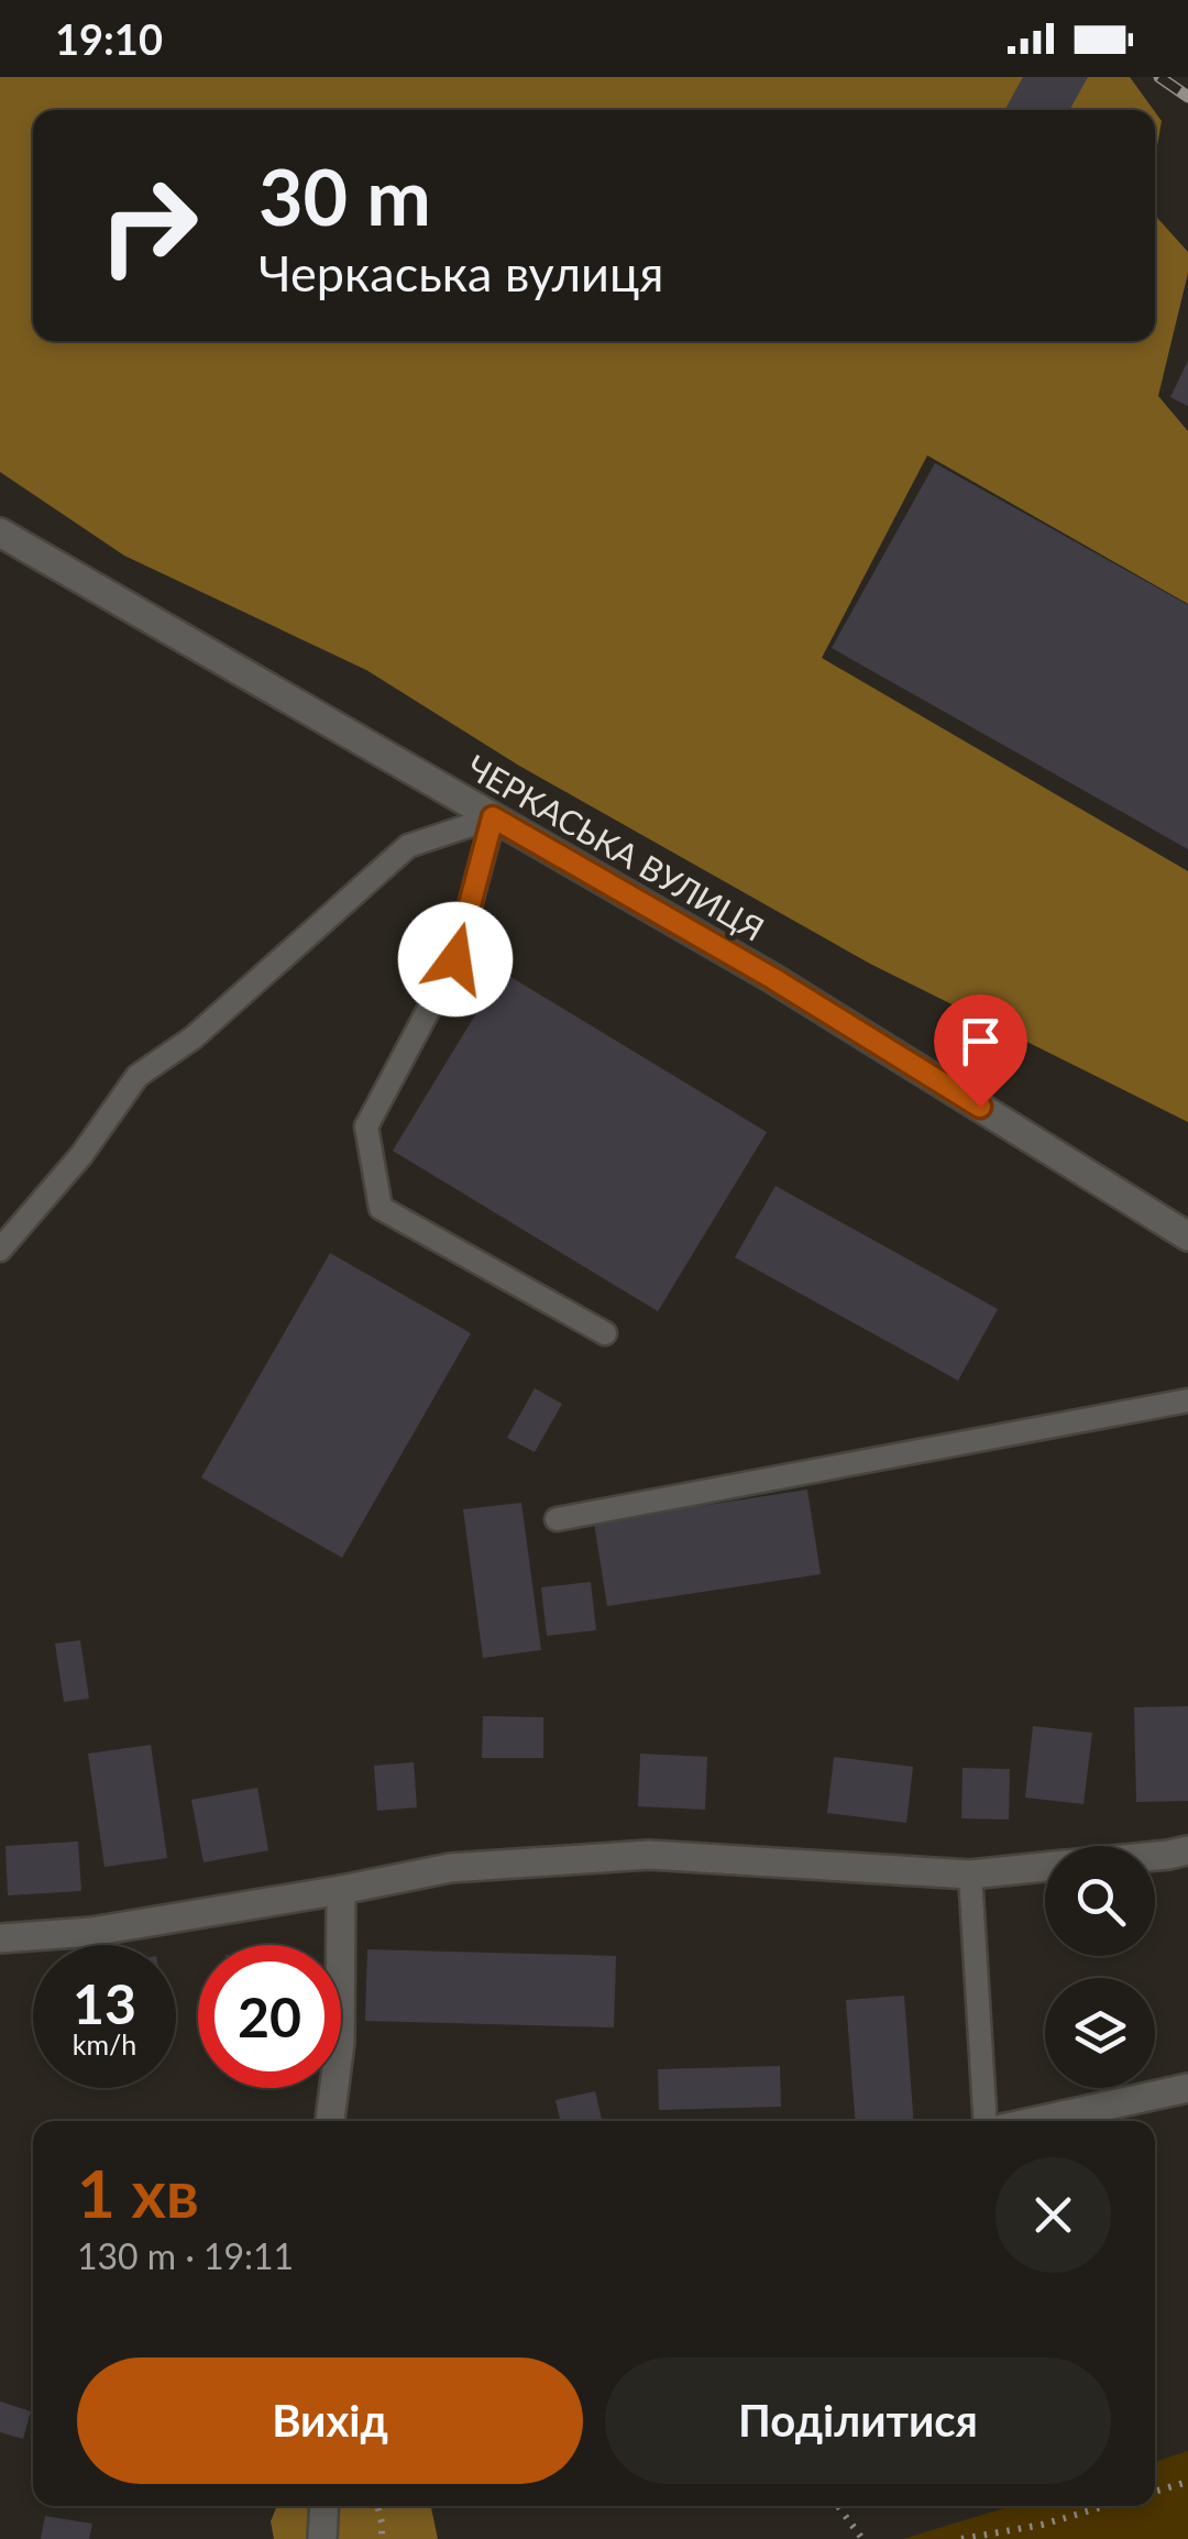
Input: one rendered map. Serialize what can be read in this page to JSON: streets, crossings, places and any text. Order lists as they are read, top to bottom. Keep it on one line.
{"streets":{"street":["ЧЕРКАСЬКА ВУЛИЦЯ"]},"page":{"status":"19:10","turn":["30 m","Черкаська вулиця"],"speed":"13 km/h","limit":"20","heading":["1 хв","130 m · 19:11"],"buttons":["Вихід","Поділитися"]}}
